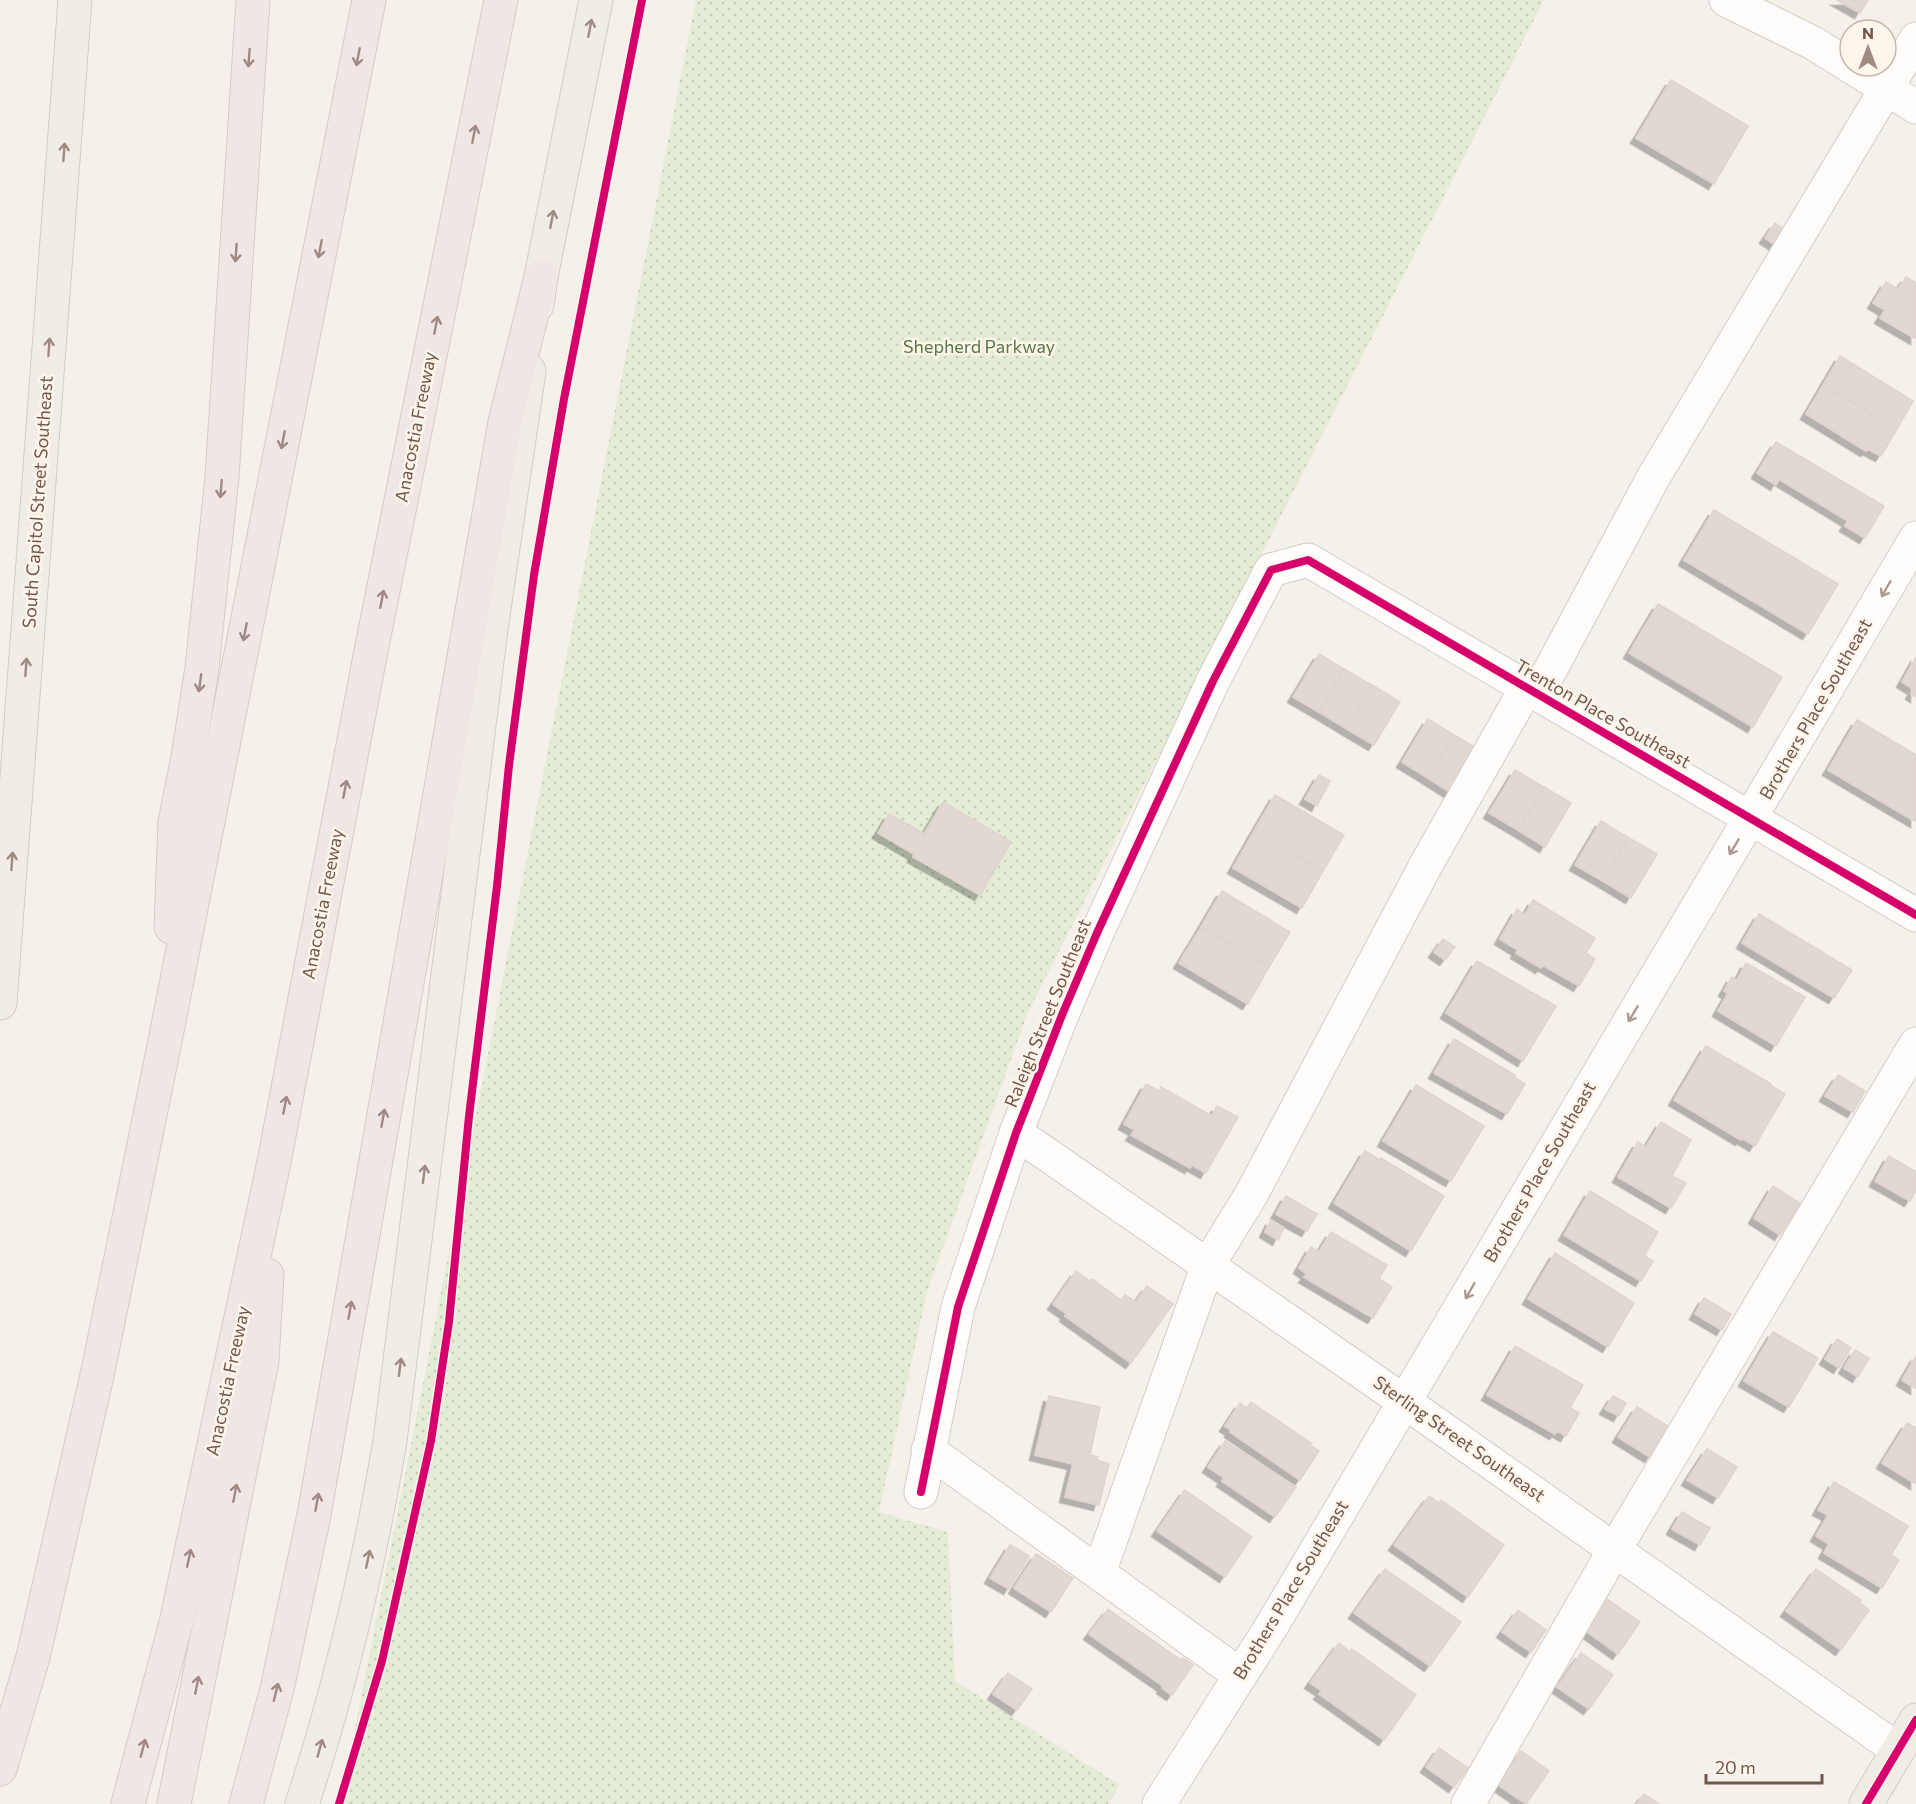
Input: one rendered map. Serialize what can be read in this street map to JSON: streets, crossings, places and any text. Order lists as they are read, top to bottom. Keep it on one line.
{"streets":{"highway":["Anacostia Freeway"],"main road":["South Capitol Street Southeast"],"street":["Brothers Place Southeast","Trenton Place Southeast","Raleigh Street Southeast","Sterling Street Southeast"]},"crossings":[["Brothers Place Southeast","Trenton Place Southeast"],["Brothers Place Southeast","Sterling Street Southeast"],["Trenton Place Southeast","Raleigh Street Southeast"],["Raleigh Street Southeast","Sterling Street Southeast"]],"one_way":["South Capitol Street Southeast"],"parks":["Shepherd Parkway"],"scale_bar":"20 m","north":"top"}
